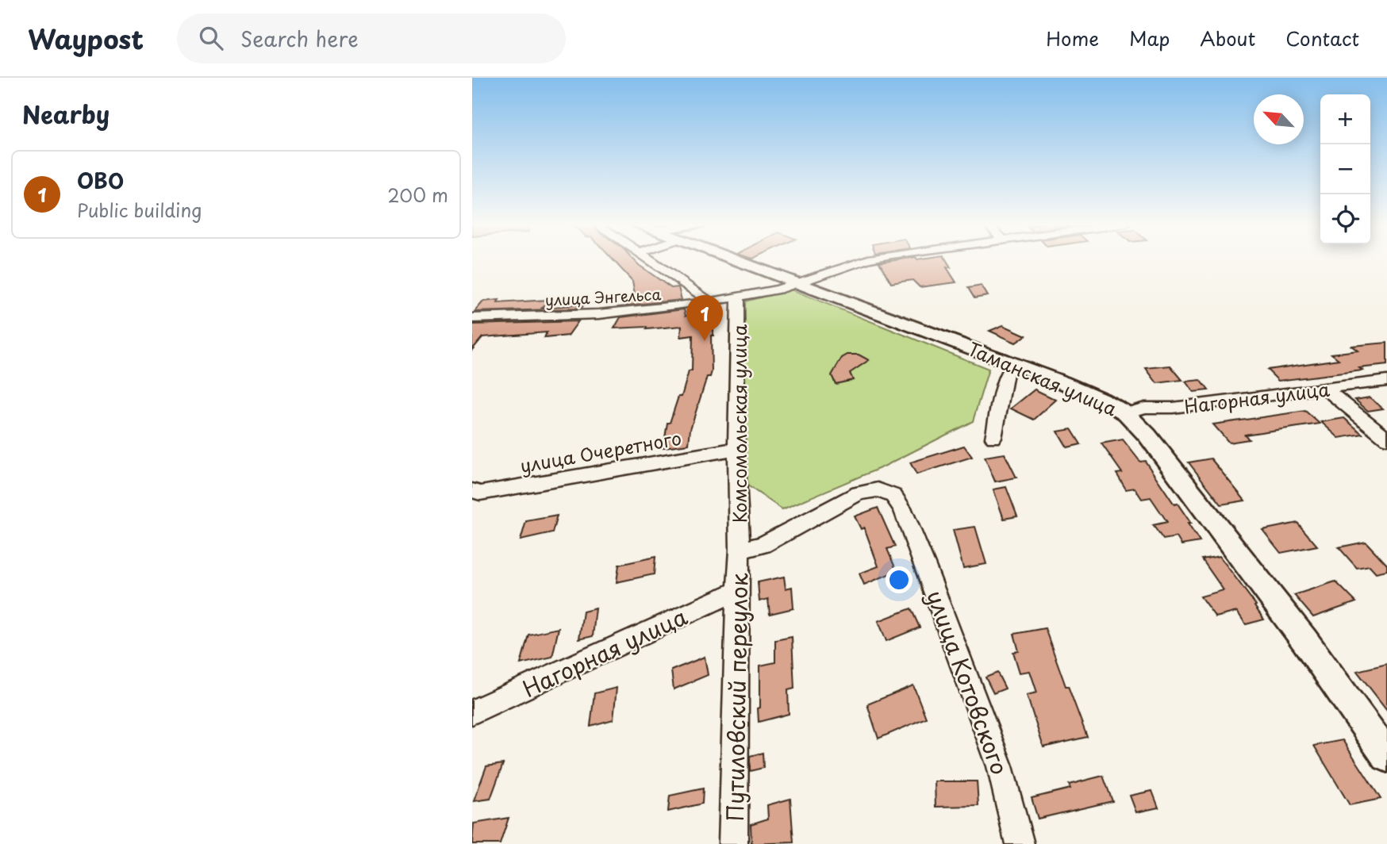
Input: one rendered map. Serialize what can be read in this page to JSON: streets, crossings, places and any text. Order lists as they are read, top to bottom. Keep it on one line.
{"streets":{"street":["улица Энгельса","Таманская улица","Нагорная улица","Комсомольская улица","улица Очеретного","улица Котовского","Путиловский переулок"]},"crossings":[["улица Энгельса","Таманская улица"],["улица Энгельса","Комсомольская улица"],["Таманская улица","Нагорная улица"],["Нагорная улица","Путиловский переулок"],["Комсомольская улица","улица Очеретного"],["Комсомольская улица","улица Котовского"],["Комсомольская улица","Путиловский переулок"],["улица Котовского","Путиловский переулок"]],"north":"top left","page":{"header":"Waypost","search":"Search here","nav":["Home","Map","About","Contact"],"heading":"Nearby","map_buttons":["+","−"],"list":[{"mark":"1","name":"ОВО","note":"Public building","value":"200 m"}],"pins":"1"}}
